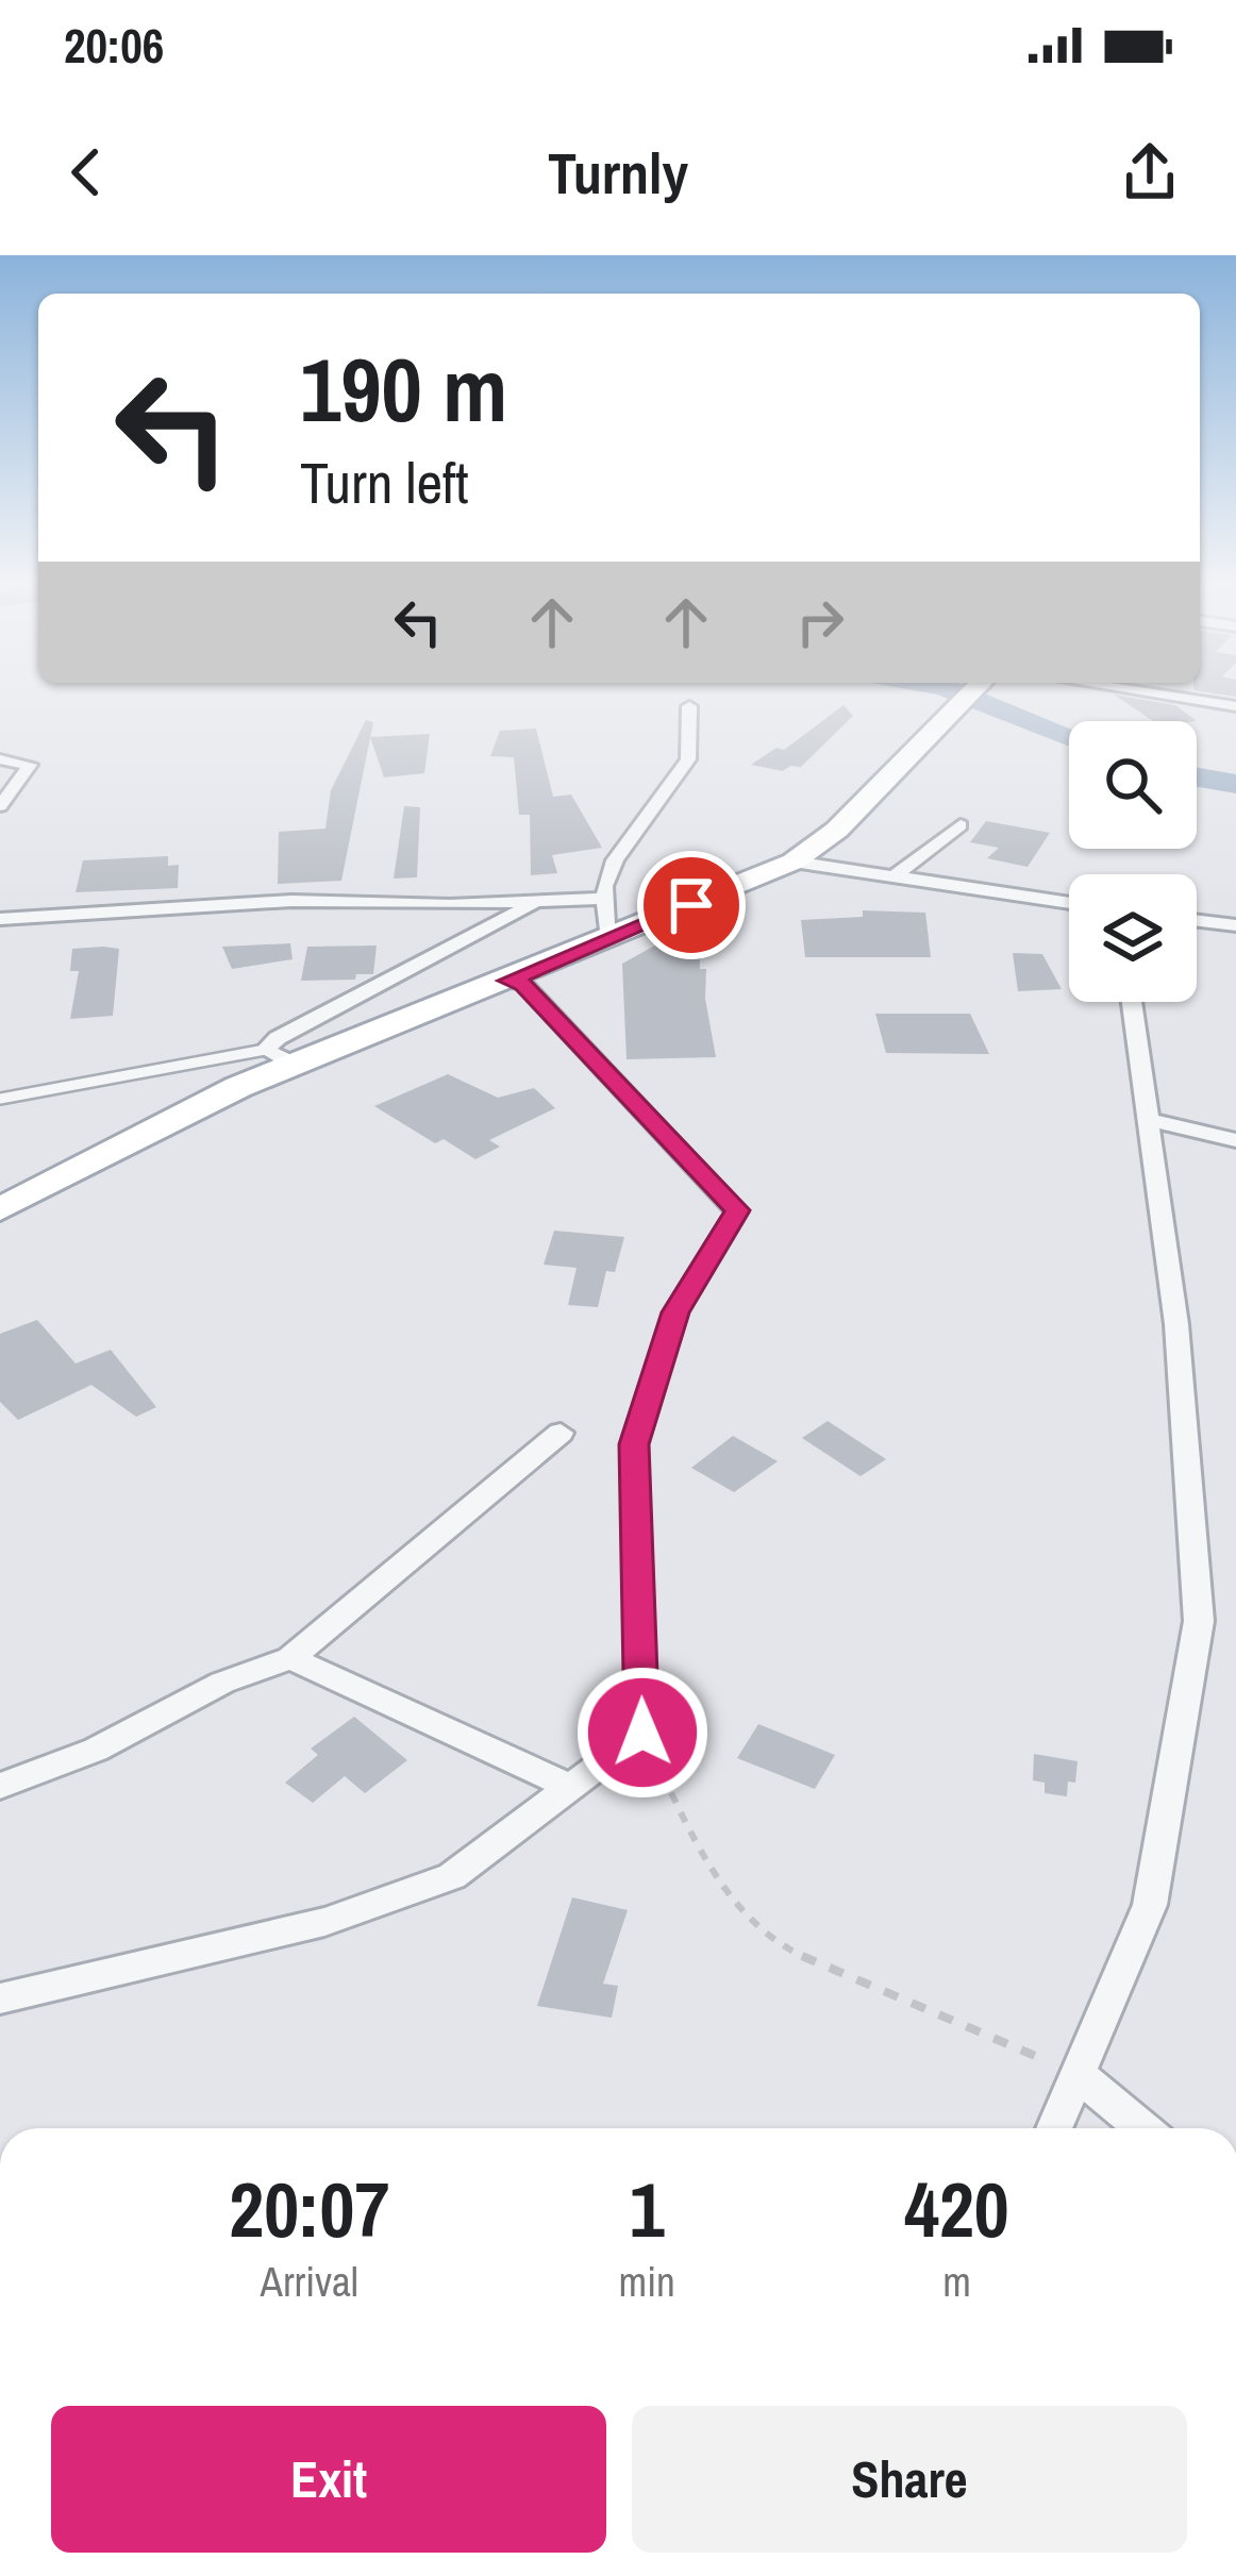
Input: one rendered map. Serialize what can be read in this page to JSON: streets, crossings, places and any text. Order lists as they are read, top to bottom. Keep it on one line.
{"page":{"status":"20:06","header":"Turnly","turn":["190 m","Turn left"],"eta":["20:07","Arrival","1","min","420","m"],"buttons":["Exit","Share"]}}
